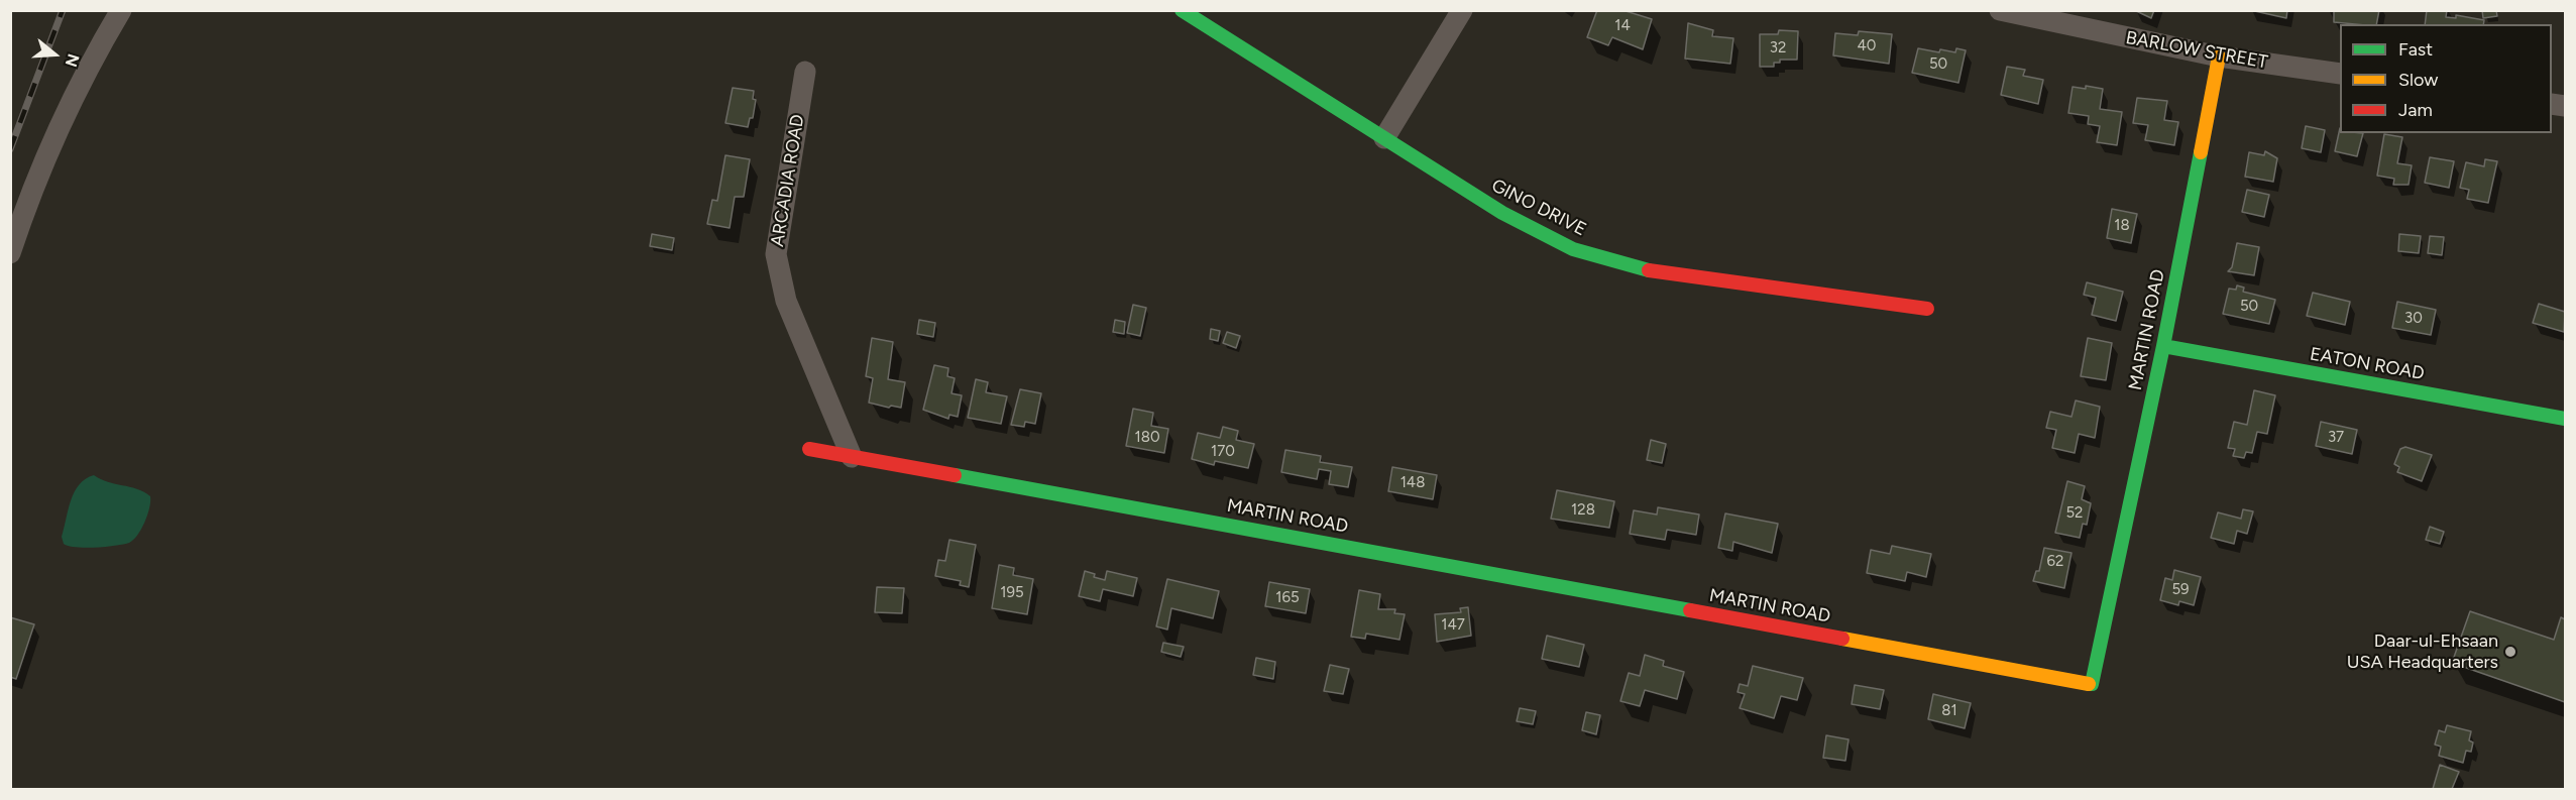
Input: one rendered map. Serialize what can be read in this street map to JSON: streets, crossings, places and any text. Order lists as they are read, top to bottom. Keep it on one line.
{"streets":{"street":["BARLOW STREET","ARCADIA ROAD","GINO DRIVE","MARTIN ROAD","EATON ROAD"]},"crossings":[["BARLOW STREET","MARTIN ROAD"],["ARCADIA ROAD","MARTIN ROAD"],["MARTIN ROAD","EATON ROAD"]],"places":["Daar-ul-Ehsaan USA Headquarters"],"house_numbers":["14","40","32","50","18","50","30","180","37","170","148","128","52","62","59","195","165","147","81"],"legend":["Fast","Slow","Jam"],"north":"right"}
